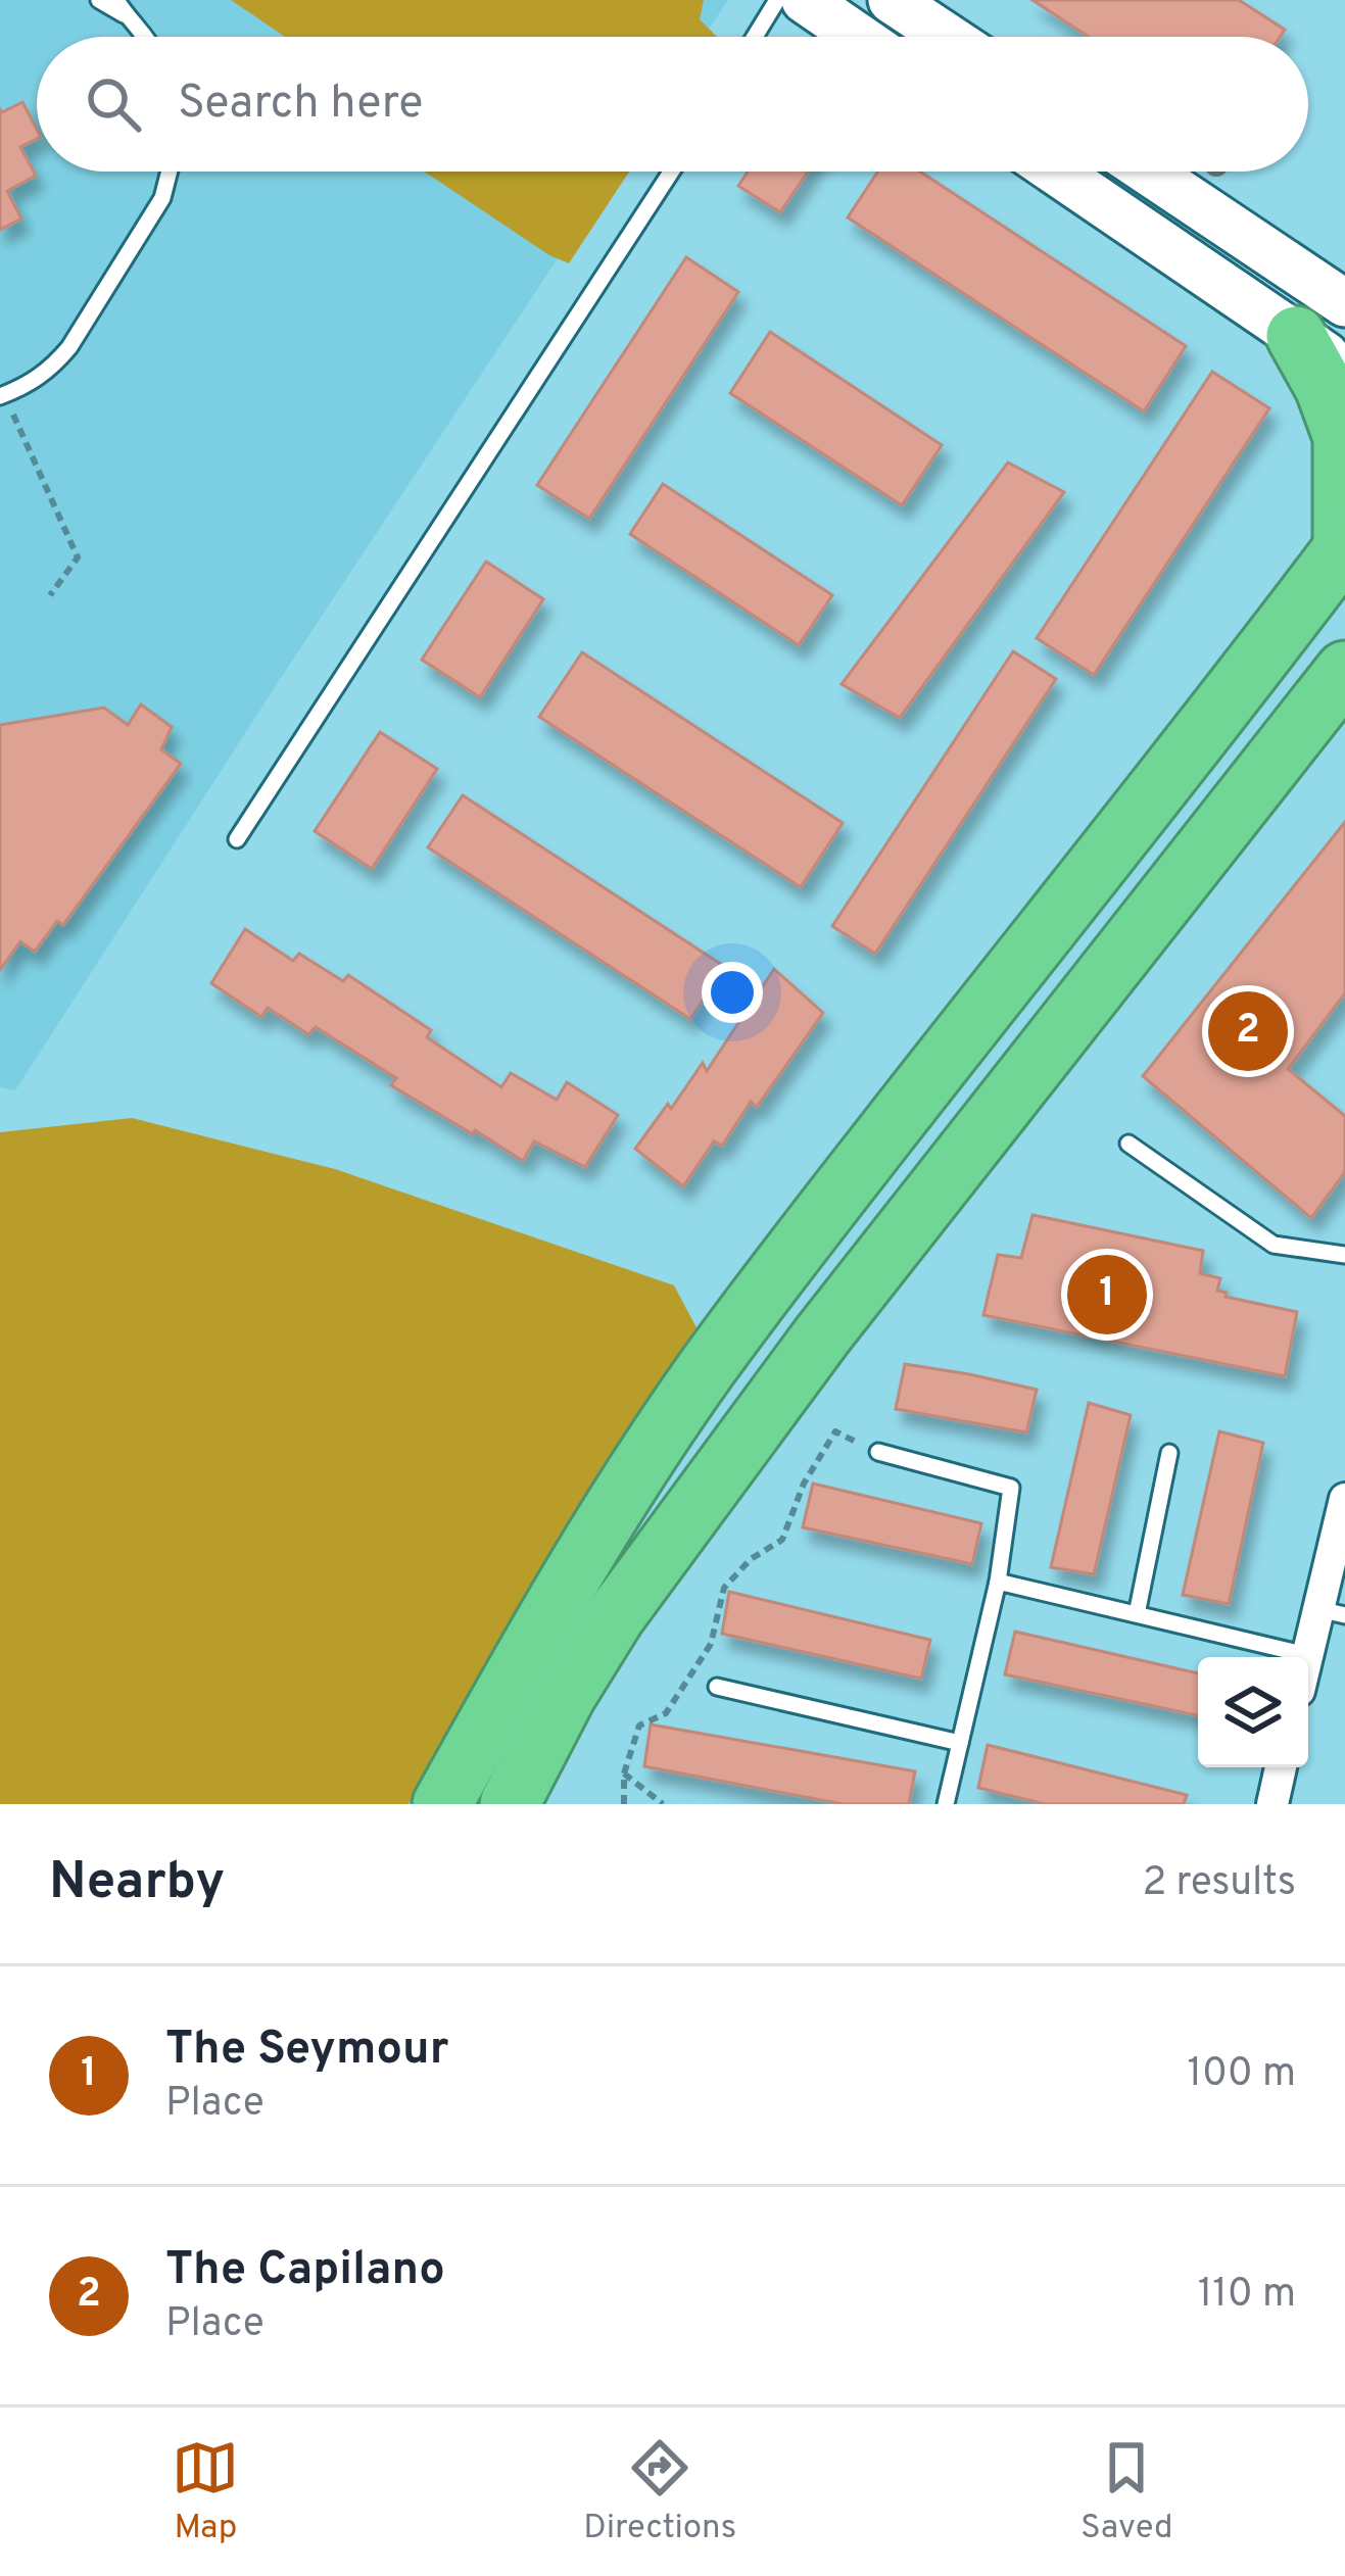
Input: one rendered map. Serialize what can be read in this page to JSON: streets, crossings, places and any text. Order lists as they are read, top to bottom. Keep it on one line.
{"page":{"search":"Search here","pins":["2","1"],"heading":["Nearby","2 results"],"list":[{"mark":"1","name":"The Seymour","note":"Place","value":"100 m"},{"mark":"2","name":"The Capilano","note":"Place","value":"110 m"}],"nav":["Map","Directions","Saved"]}}
